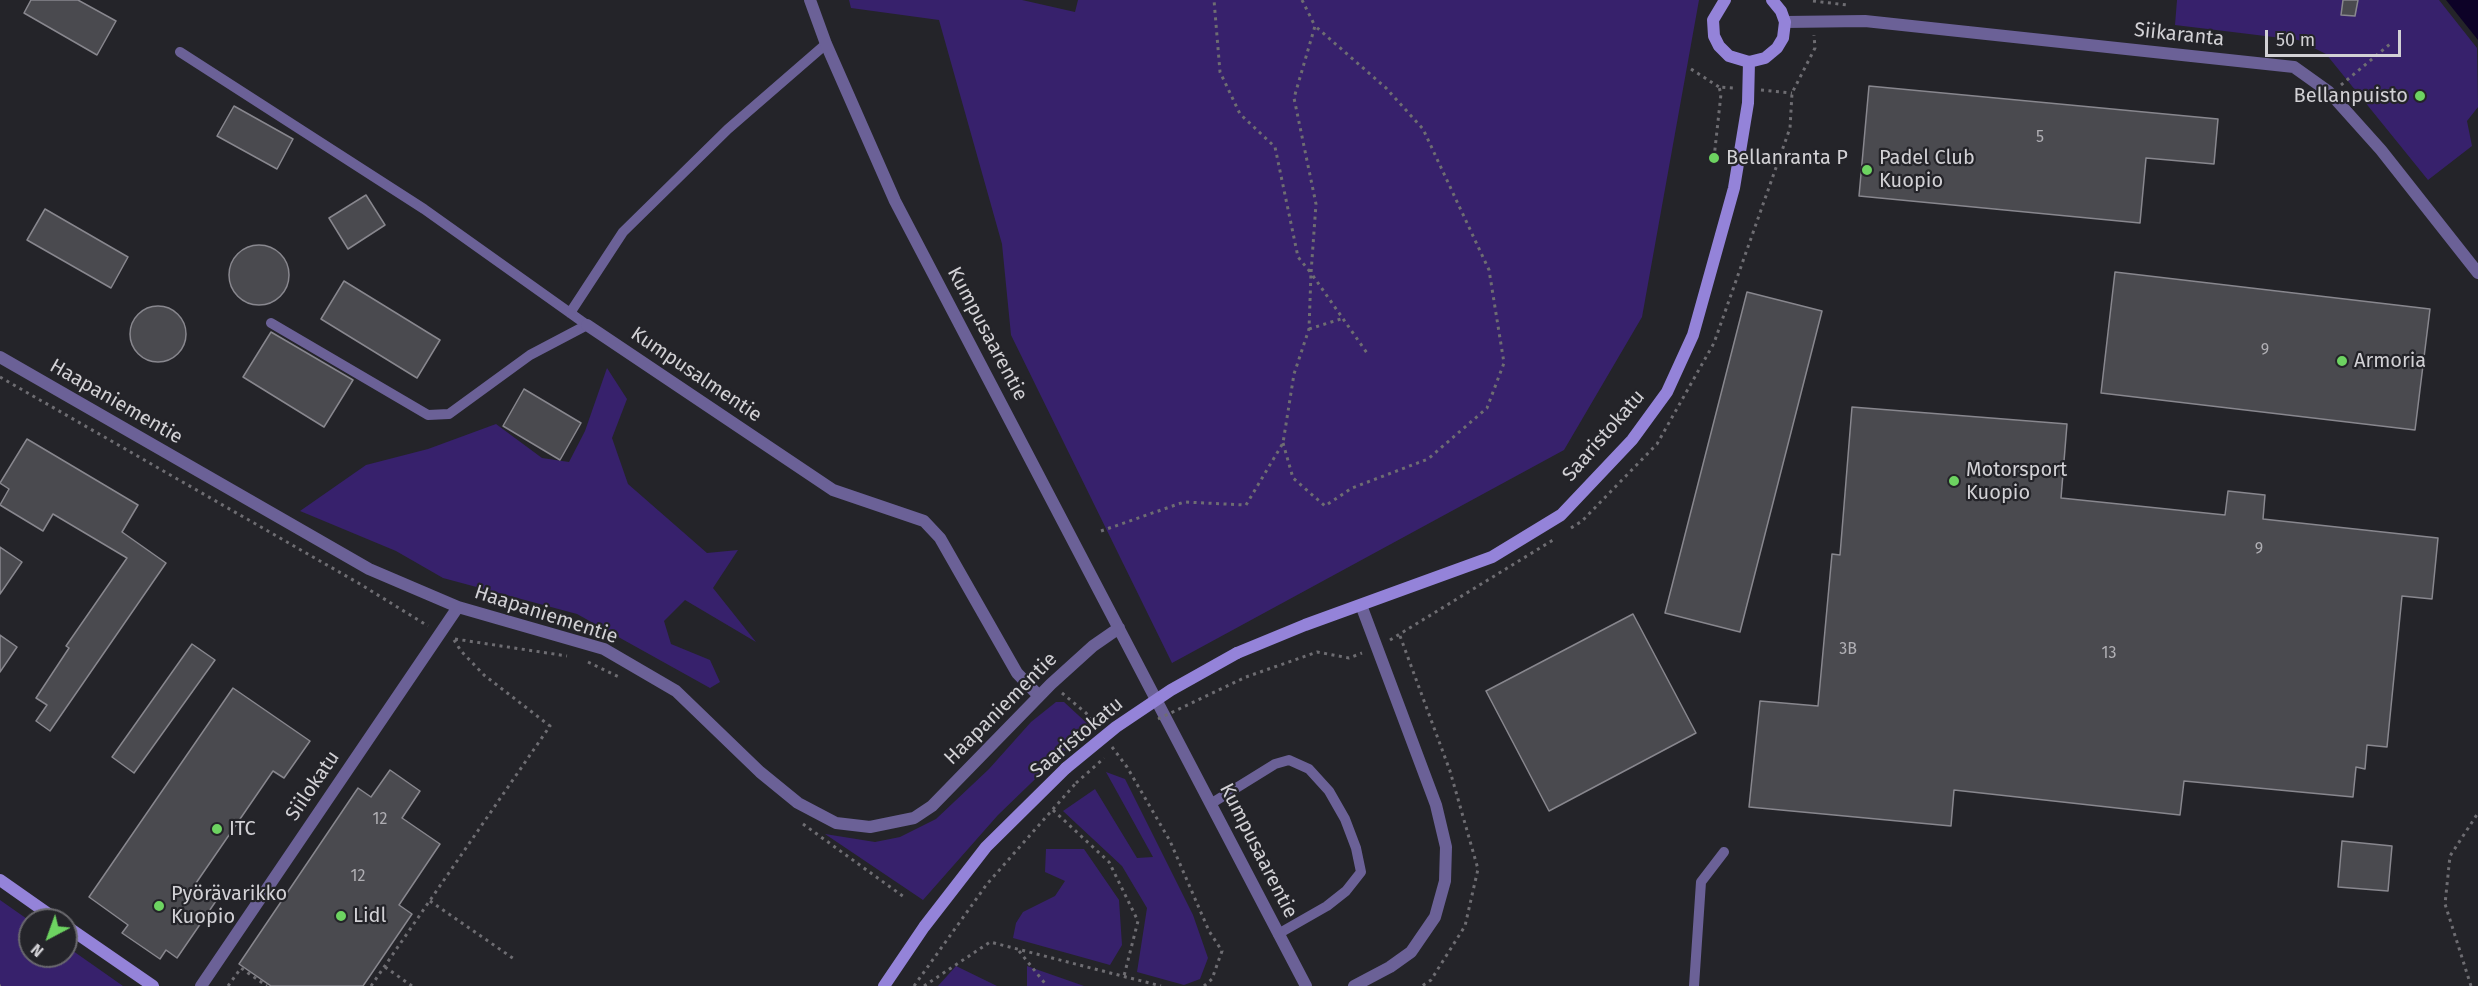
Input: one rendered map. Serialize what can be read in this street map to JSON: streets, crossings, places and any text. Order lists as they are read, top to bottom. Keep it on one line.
{"streets":{"main road":["Saaristokatu"],"street":["Siikaranta","Kumpusaarentie","Kumpusalmentie","Haapaniementie","Siilokatu"]},"crossings":[["Kumpusaarentie","Haapaniementie"],["Kumpusalmentie","Haapaniementie"],["Haapaniementie","Siilokatu"]],"places":["Bellanpuisto","Bellanranta P","Padel Club Kuopio","Armoria","Motorsport Kuopio","ITC","Pyörävarikko Kuopio","Lidl"],"house_numbers":["5","9","9","3B","13","12","12"],"scale_bar":"50 m","north":"bottom left"}
